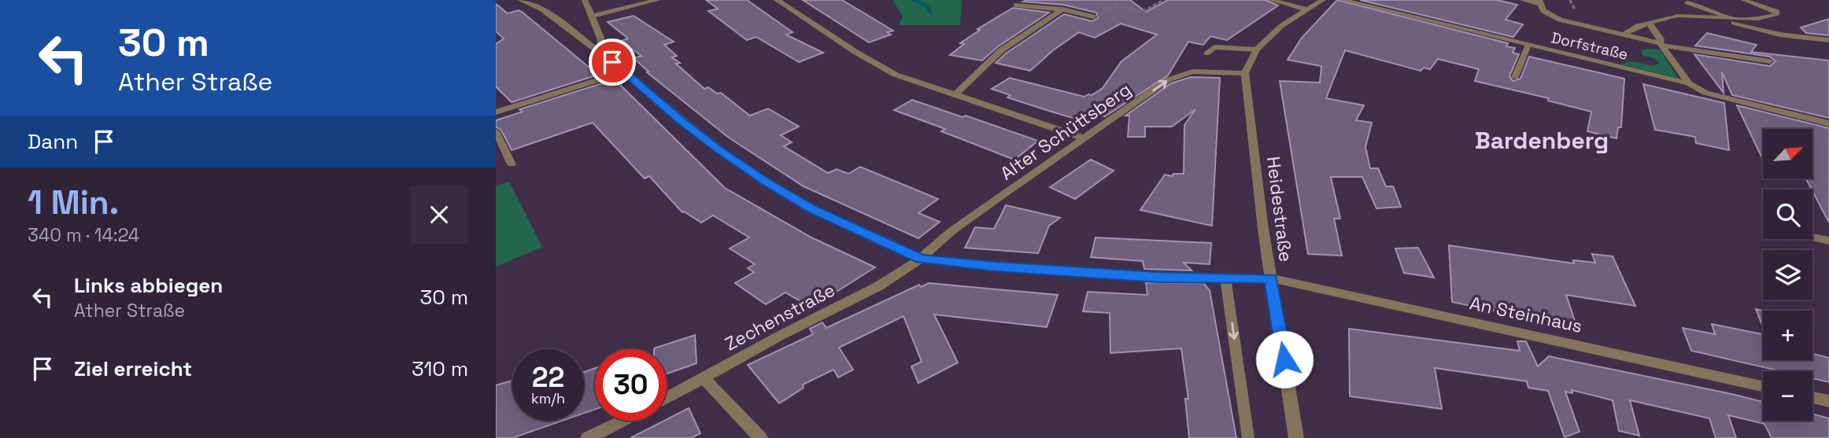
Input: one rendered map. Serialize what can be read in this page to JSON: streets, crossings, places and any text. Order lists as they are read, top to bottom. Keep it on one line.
{"streets":{"street":["Dorfstraße","Alter Schüttsberg","Heidestraße","An Steinhaus","Zechenstraße"]},"crossings":[["Alter Schüttsberg","Heidestraße"],["Alter Schüttsberg","An Steinhaus"],["Alter Schüttsberg","Zechenstraße"],["Heidestraße","An Steinhaus"],["An Steinhaus","Zechenstraße"]],"one_way":["Alter Schüttsberg"],"districts":["Bardenberg"],"north":"top right","page":{"turn":["30 m","Ather Straße"],"then":"Dann","map_buttons":["+","−"],"heading":["1 Min.","340 m · 14:24"],"list":[{"name":"Links abbiegen","note":"Ather Straße","value":"30 m"},{"name":"Ziel erreicht","value":"310 m"}],"speed":"22 km/h","limit":"30"}}
